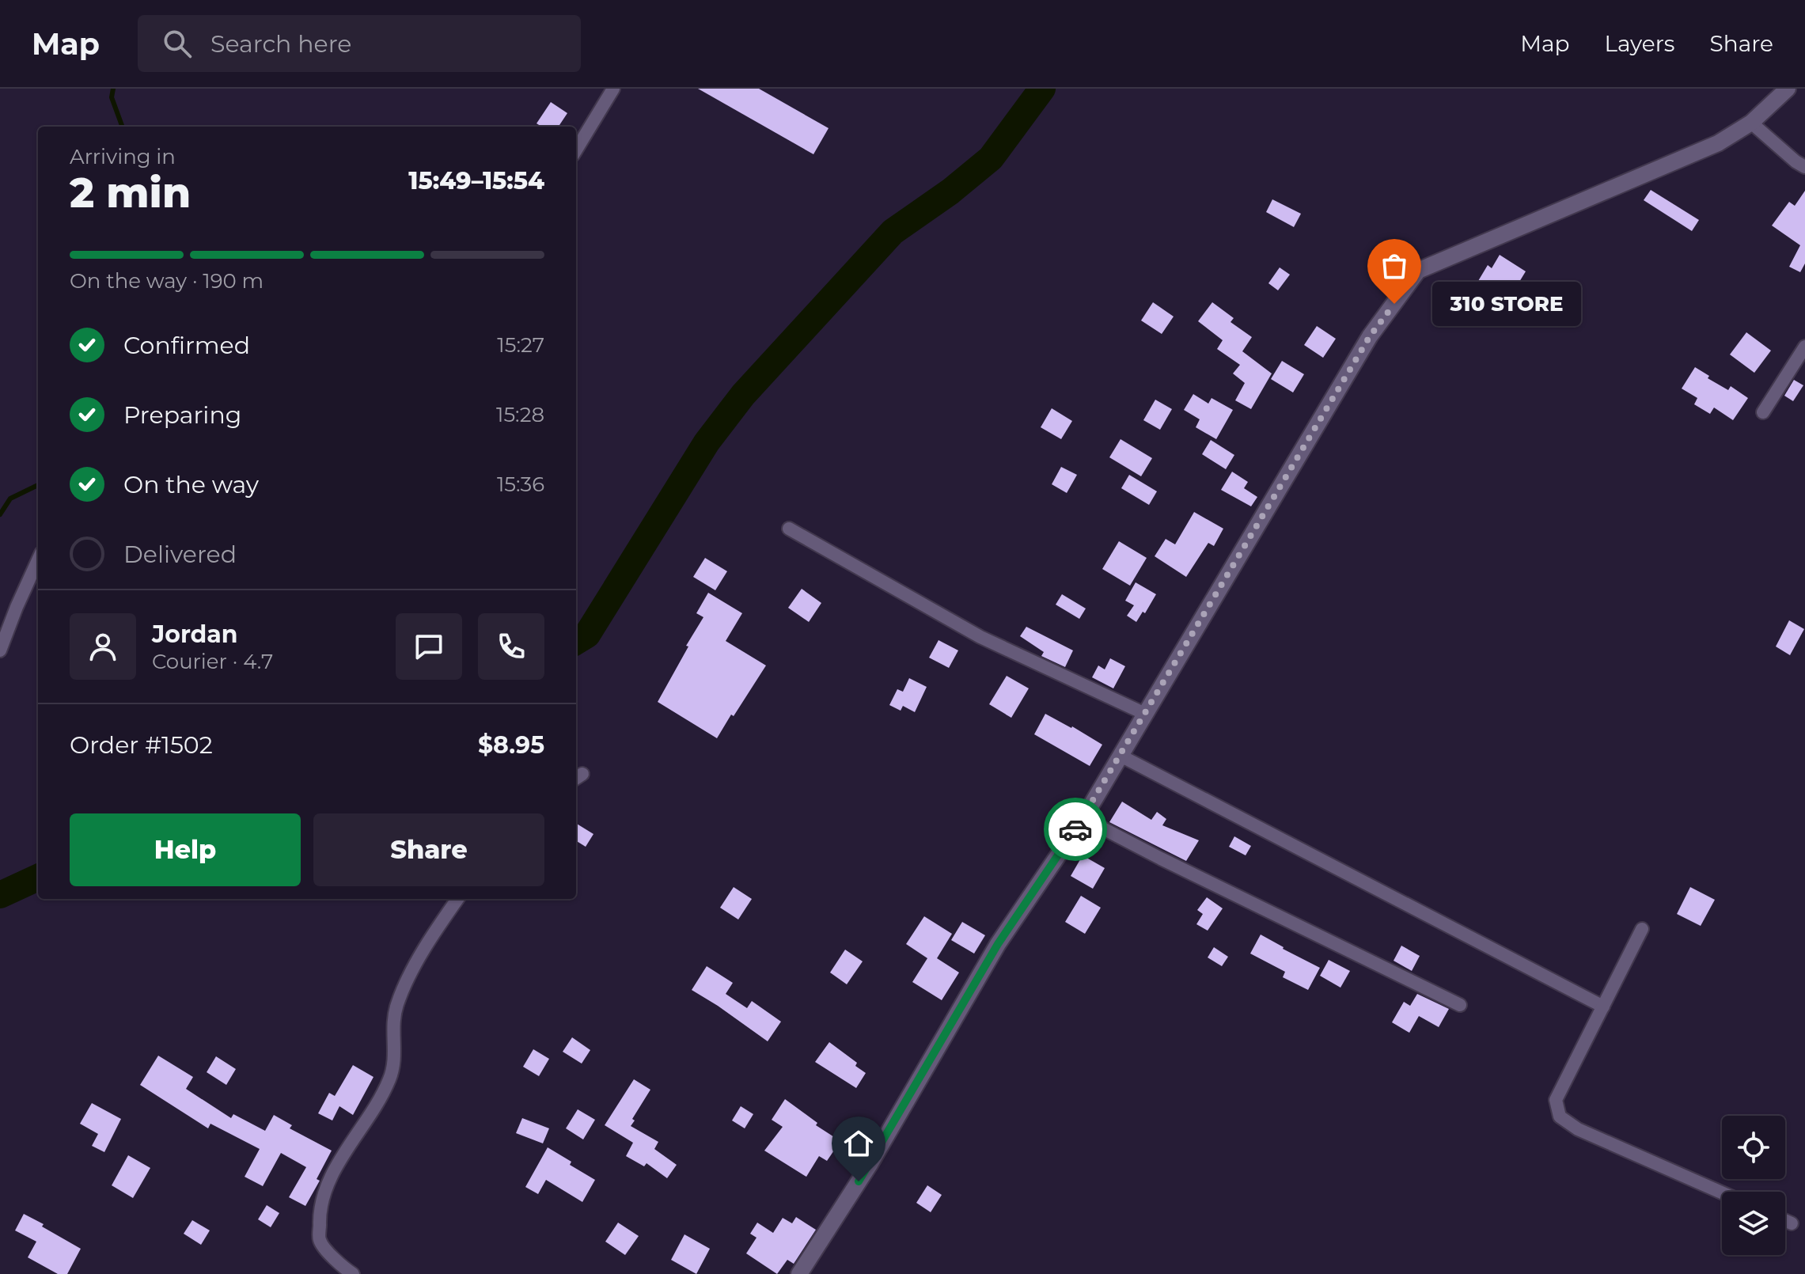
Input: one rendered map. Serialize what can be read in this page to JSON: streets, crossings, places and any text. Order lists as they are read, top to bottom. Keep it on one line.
{"places":["310 STORE"],"page":{"header":"Map","search":"Search here","nav":["Map","Layers","Share"],"heading":["2 min","Arriving in","15:49–15:54"],"panel":["Jordan","Courier · 4.7","Order #1502","$8.95"],"bar":"On the way · 190 m","bubble":"310 STORE","list":[["Confirmed","15:27"],["Preparing","15:28"],["On the way","15:36"],"Delivered"],"buttons":["Help","Share"]}}
